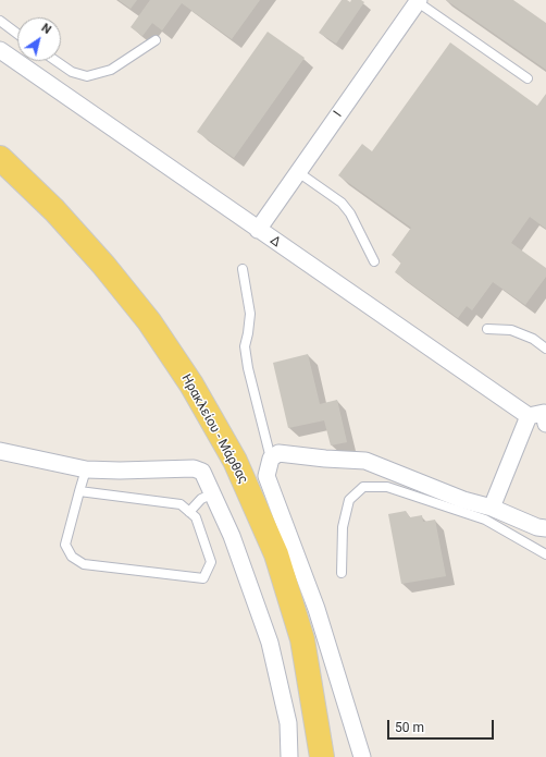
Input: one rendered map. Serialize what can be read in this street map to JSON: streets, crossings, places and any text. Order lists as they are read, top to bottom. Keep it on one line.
{"streets":{"main road":["Ηρακλείου - Μάρθας"],"street":["Ι","Δ"]},"crossings":[["Ι","Δ"]],"scale_bar":"50 m","north":"top right"}
